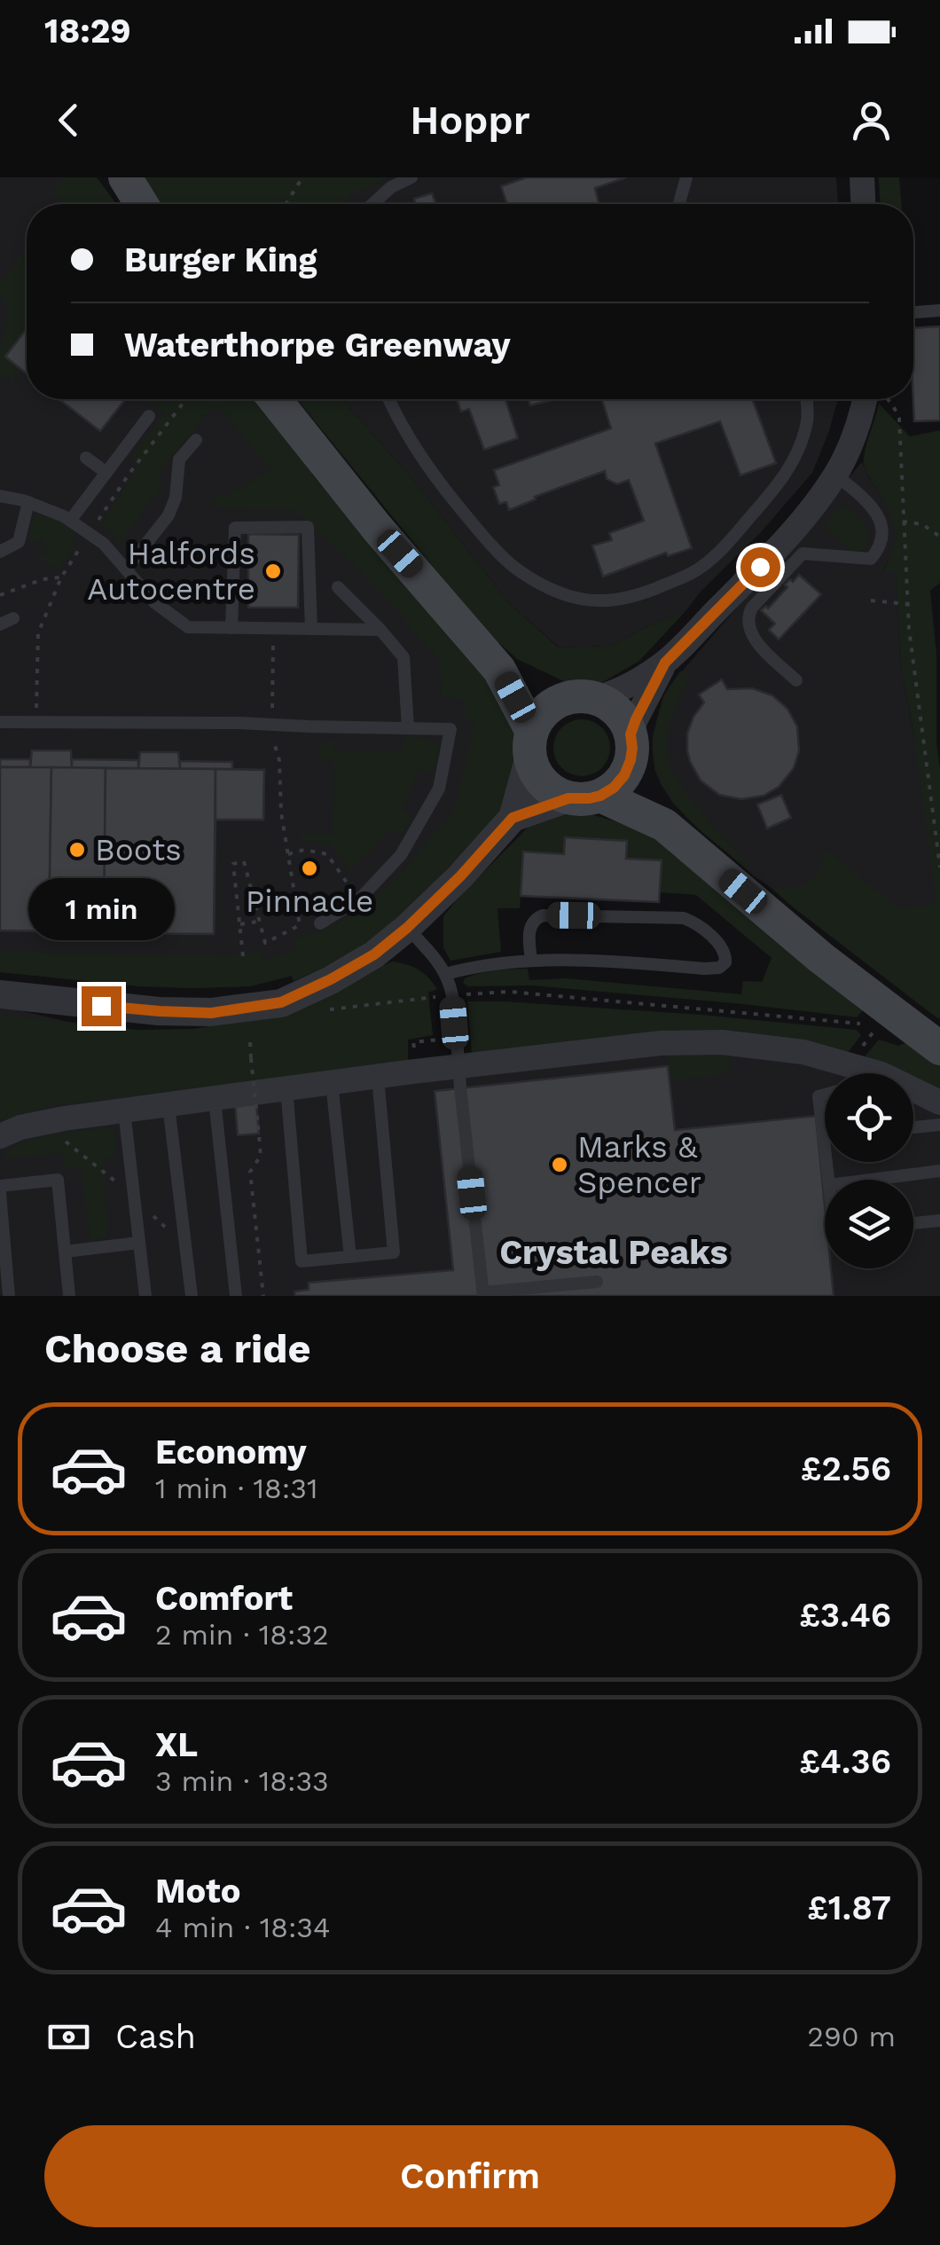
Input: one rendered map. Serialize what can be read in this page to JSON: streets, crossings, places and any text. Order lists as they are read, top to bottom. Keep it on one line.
{"districts":["Crystal Peaks"],"places":["Halfords Autocentre","Boots","Pinnacle","Marks & Spencer"],"page":{"status":"18:29","header":"Hoppr","banner":["Burger King","Waterthorpe Greenway"],"bubble":"1 min","heading":"Choose a ride","list":[{"name":"Economy","note":"1 min · 18:31","value":"£2.56"},{"name":"Comfort","note":"2 min · 18:32","value":"£3.46"},{"name":"XL","note":"3 min · 18:33","value":"£4.36"},{"name":"Moto","note":"4 min · 18:34","value":"£1.87"}],"pay":["Cash","290 m"],"buttons":"Confirm"}}
